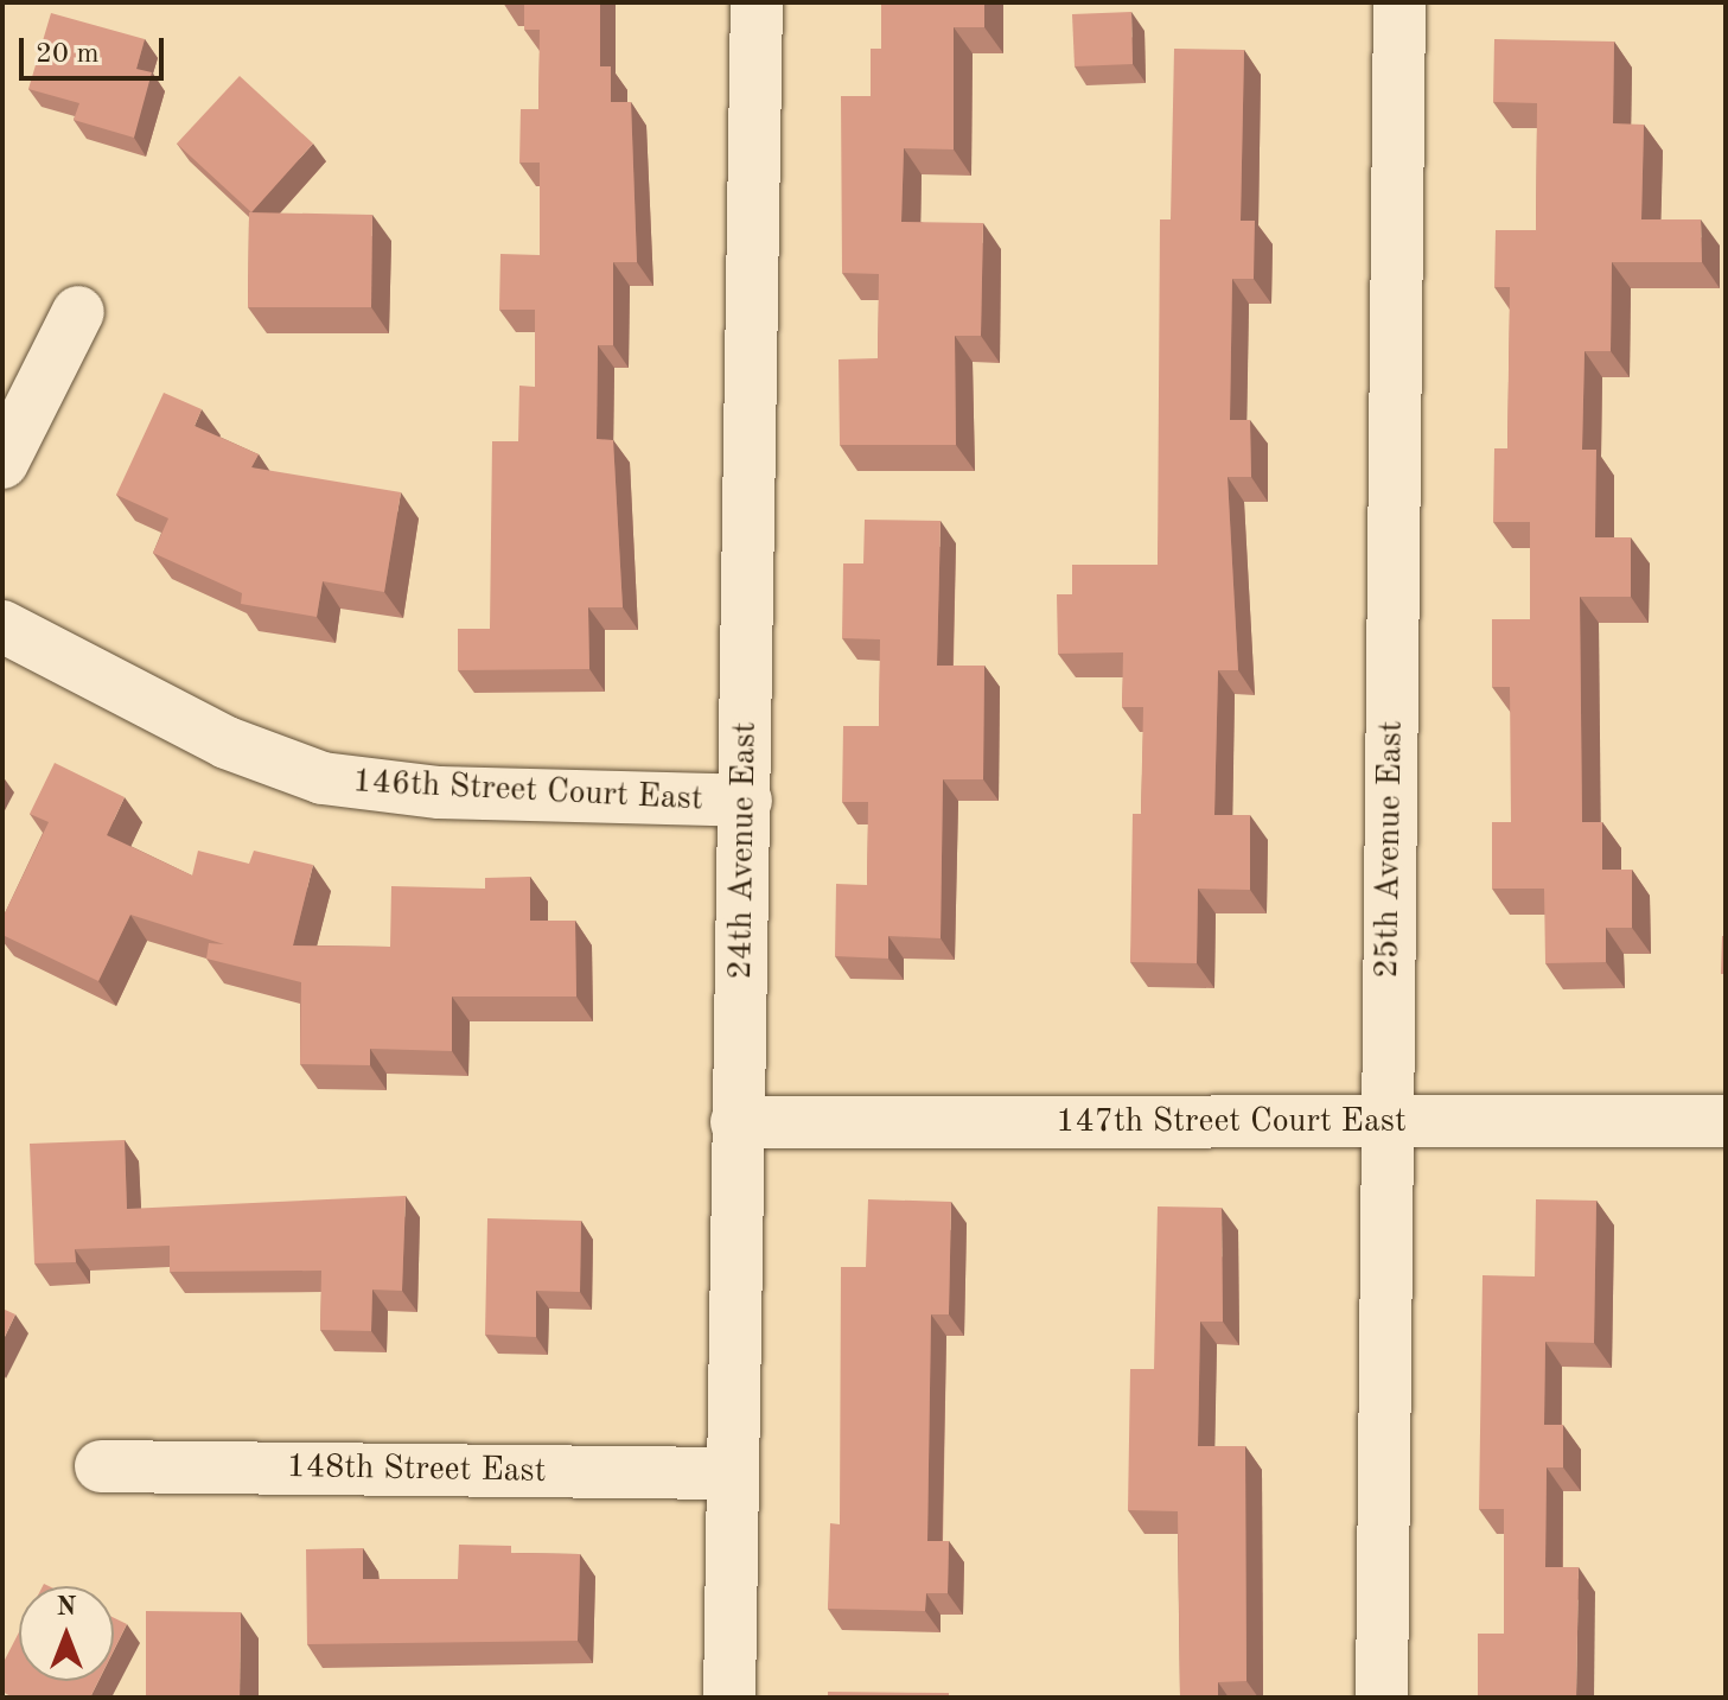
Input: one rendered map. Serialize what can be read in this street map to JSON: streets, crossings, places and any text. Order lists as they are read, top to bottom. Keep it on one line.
{"streets":{"street":["146th Street Court East","25th Avenue East","24th Avenue East","147th Street Court East","148th Street East"]},"crossings":[["146th Street Court East","24th Avenue East"],["25th Avenue East","147th Street Court East"],["24th Avenue East","147th Street Court East"],["24th Avenue East","148th Street East"]],"scale_bar":"20 m","north":"top"}
